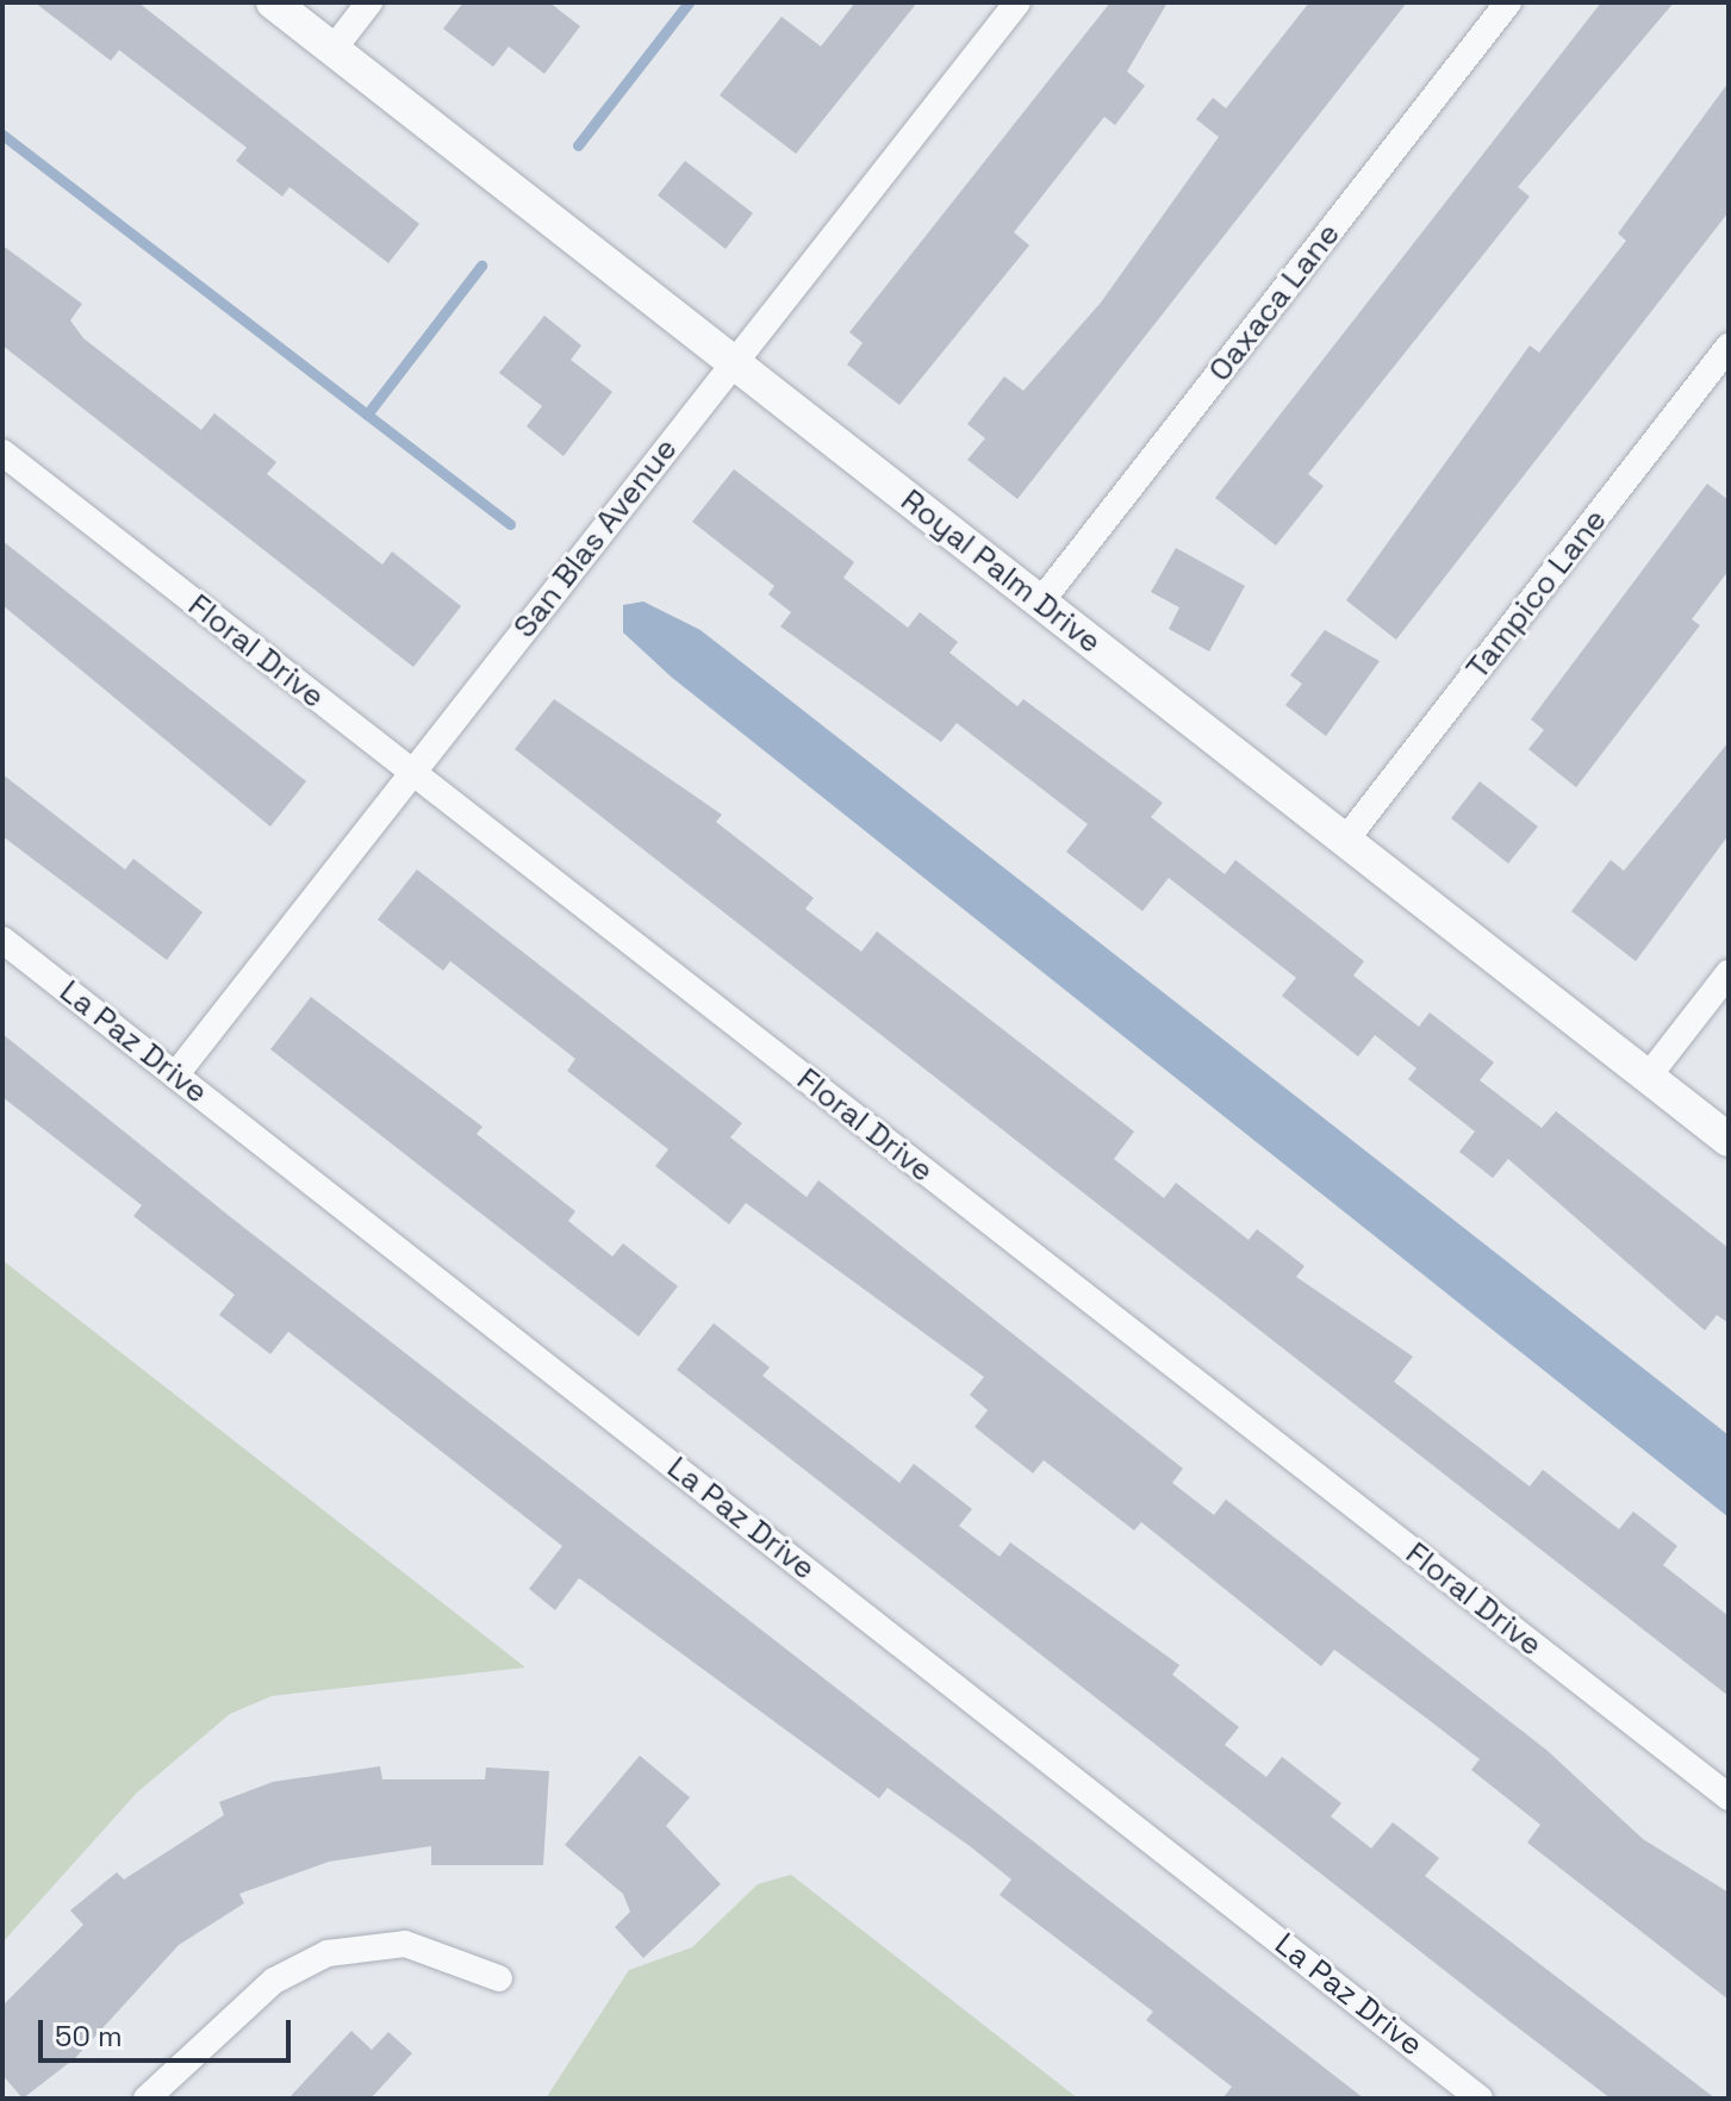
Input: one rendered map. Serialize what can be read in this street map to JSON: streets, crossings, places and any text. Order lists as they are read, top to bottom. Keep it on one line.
{"streets":{"street":["Oaxaca Lane","San Blas Avenue","Royal Palm Drive","Tampico Lane","Floral Drive","La Paz Drive"]},"crossings":[["Oaxaca Lane","Royal Palm Drive"],["San Blas Avenue","Royal Palm Drive"],["San Blas Avenue","Floral Drive"],["San Blas Avenue","La Paz Drive"],["Royal Palm Drive","Tampico Lane"]],"scale_bar":"50 m"}
